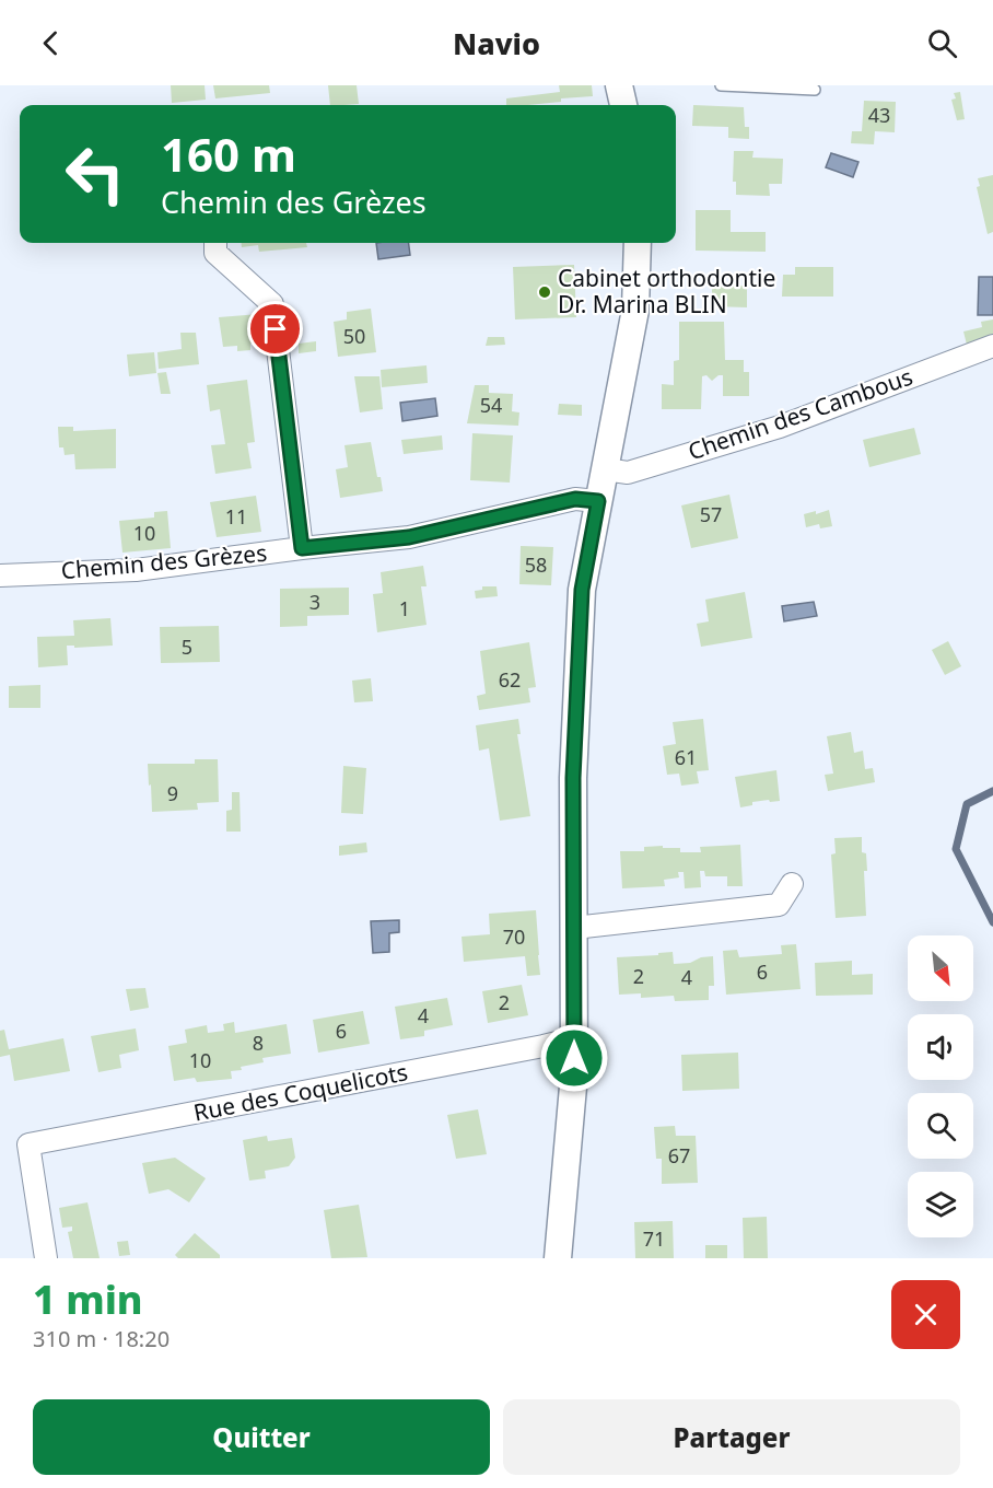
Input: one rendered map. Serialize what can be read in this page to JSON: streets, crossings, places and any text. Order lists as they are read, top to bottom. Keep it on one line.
{"streets":{"street":["Chemin des Cambous","Chemin des Grèzes","Rue des Coquelicots"]},"places":["Cabinet orthodontie Dr. Marina BLIN"],"house_numbers":["43","50","54","57","11","10","58","3","1","5","62","61","9","70","6","2","4","2","4","6","8","10","67","71"],"north":"bottom right","page":{"header":"Navio","turn":["160 m","Chemin des Grèzes"],"heading":["1 min","310 m · 18:20"],"buttons":["Quitter","Partager"]}}
